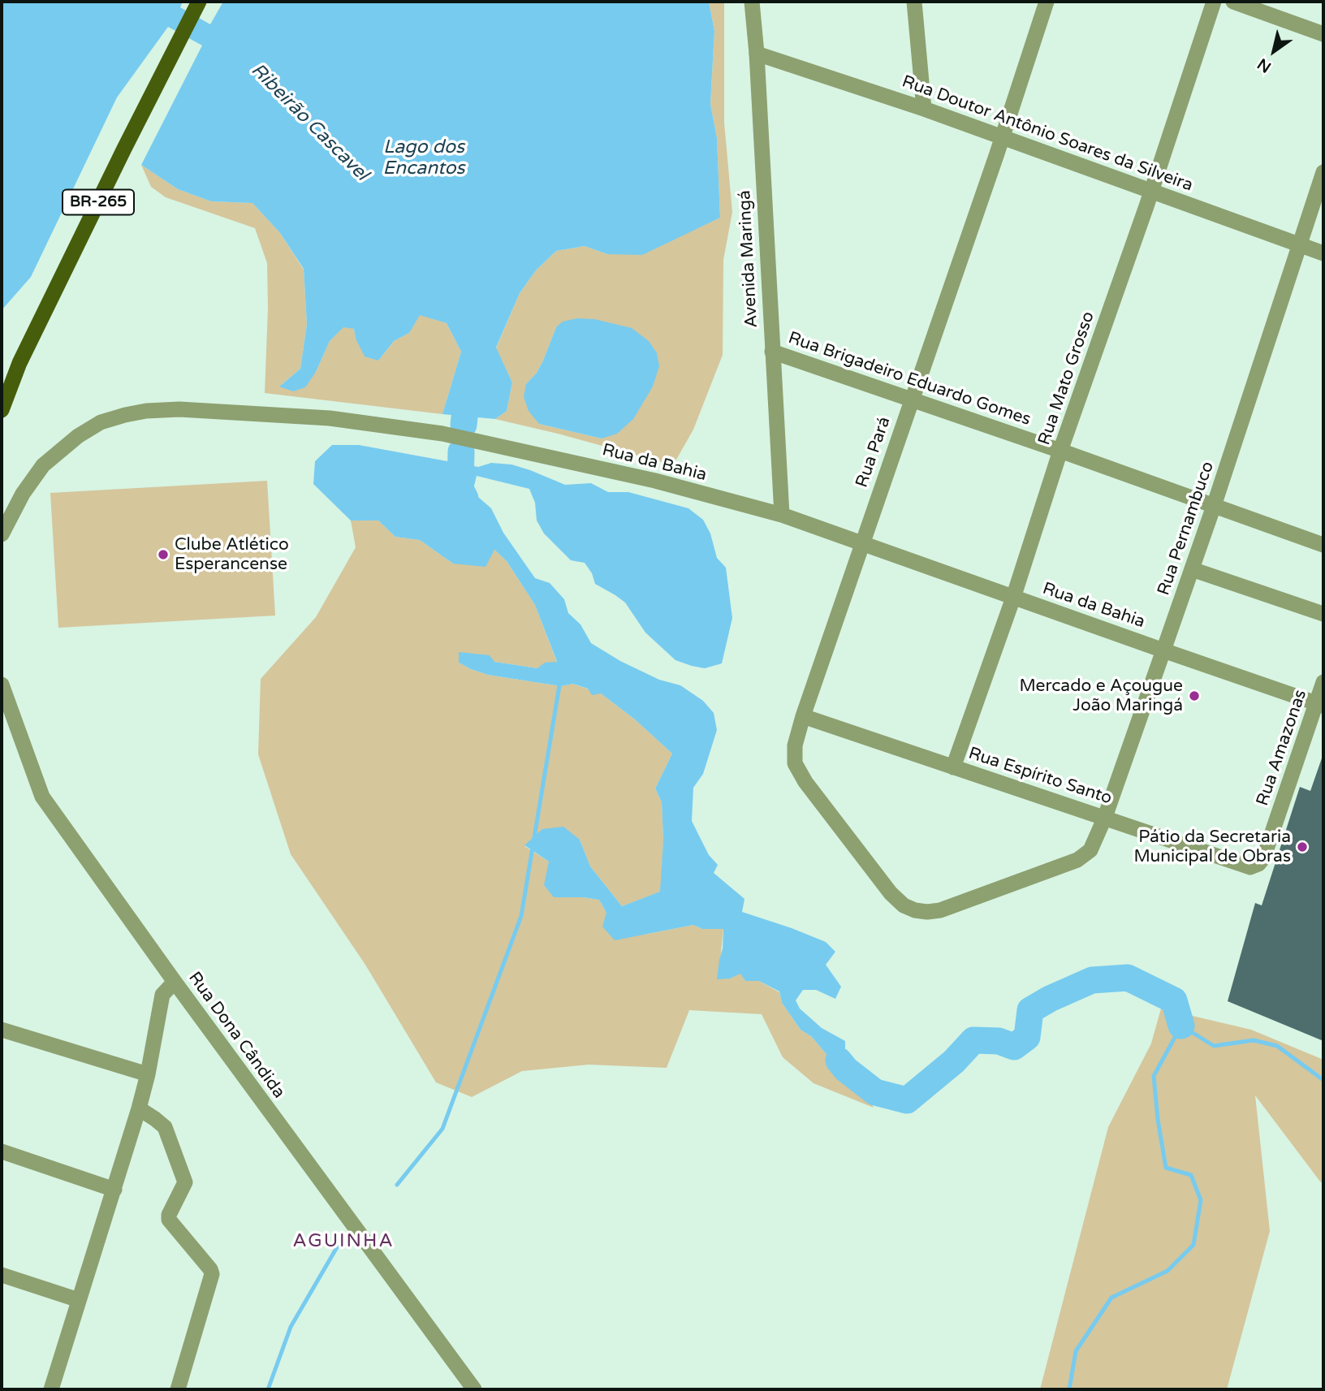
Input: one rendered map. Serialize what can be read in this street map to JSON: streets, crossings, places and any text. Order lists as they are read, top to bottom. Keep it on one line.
{"streets":{"main road":["BR-265"],"street":["Rua Doutor Antônio Soares da Silveira","Avenida Maringá","Rua Mato Grosso","Rua Brigadeiro Eduardo Gomes","Rua Pará","Rua da Bahia","Rua Pernambuco","Rua Amazonas","Rua Espírito Santo","Rua Dona Cândida"]},"crossings":[["Rua Doutor Antônio Soares da Silveira","Avenida Maringá"],["Rua Doutor Antônio Soares da Silveira","Rua Mato Grosso"],["Rua Doutor Antônio Soares da Silveira","Rua Pará"],["Rua Doutor Antônio Soares da Silveira","Rua Pernambuco"],["Avenida Maringá","Rua Brigadeiro Eduardo Gomes"],["Avenida Maringá","Rua da Bahia"],["Rua Mato Grosso","Rua Brigadeiro Eduardo Gomes"],["Rua Mato Grosso","Rua da Bahia"],["Rua Mato Grosso","Rua Espírito Santo"],["Rua Brigadeiro Eduardo Gomes","Rua Pará"],["Rua Brigadeiro Eduardo Gomes","Rua Pernambuco"],["Rua Pará","Rua da Bahia"],["Rua Pará","Rua Pernambuco"],["Rua Pará","Rua Espírito Santo"],["Rua da Bahia","Rua Pernambuco"],["Rua da Bahia","Rua Amazonas"],["Rua Pernambuco","Rua Espírito Santo"],["Rua Amazonas","Rua Espírito Santo"]],"districts":["AGUINHA"],"water":["Ribeirão Cascavel","Lago dos Encantos"],"places":["Clube Atlético Esperancense","Mercado e Açougue João Maringá","Pátio da Secretaria Municipal de Obras"],"north":"bottom left"}
